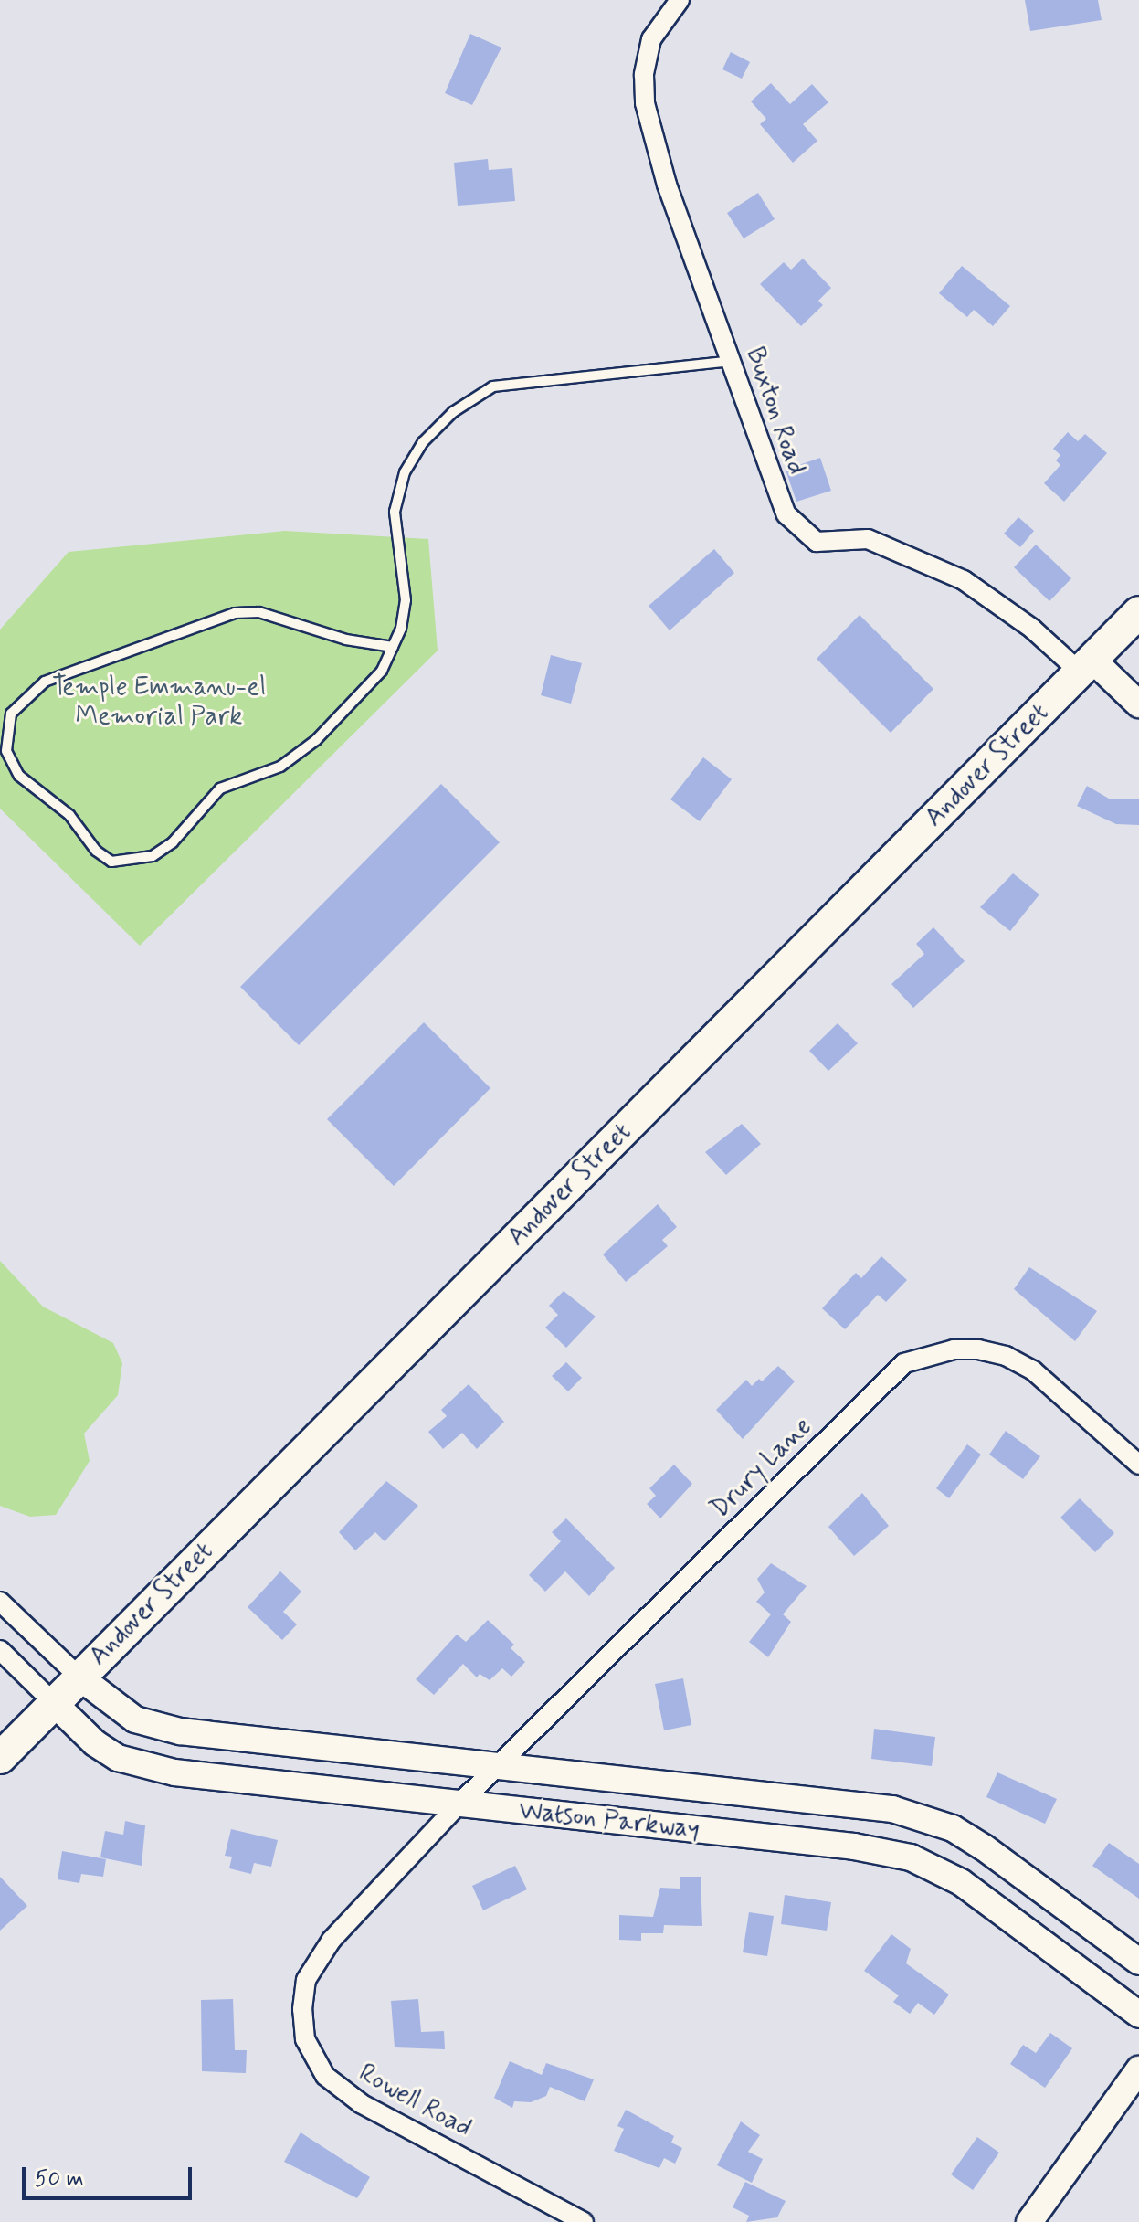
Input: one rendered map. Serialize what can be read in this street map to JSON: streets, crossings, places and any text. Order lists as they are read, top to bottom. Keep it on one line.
{"streets":{"highway":["Andover Street"],"main road":["Watson Parkway"],"street":["Buxton Road","Drury Lane","Rowell Road"]},"crossings":[["Buxton Road","Andover Street"],["Andover Street","Watson Parkway"],["Drury Lane","Watson Parkway"],["Drury Lane","Rowell Road"],["Watson Parkway","Rowell Road"]],"parks":["Temple Emmanu-el Memorial Park"],"scale_bar":"50 m"}
